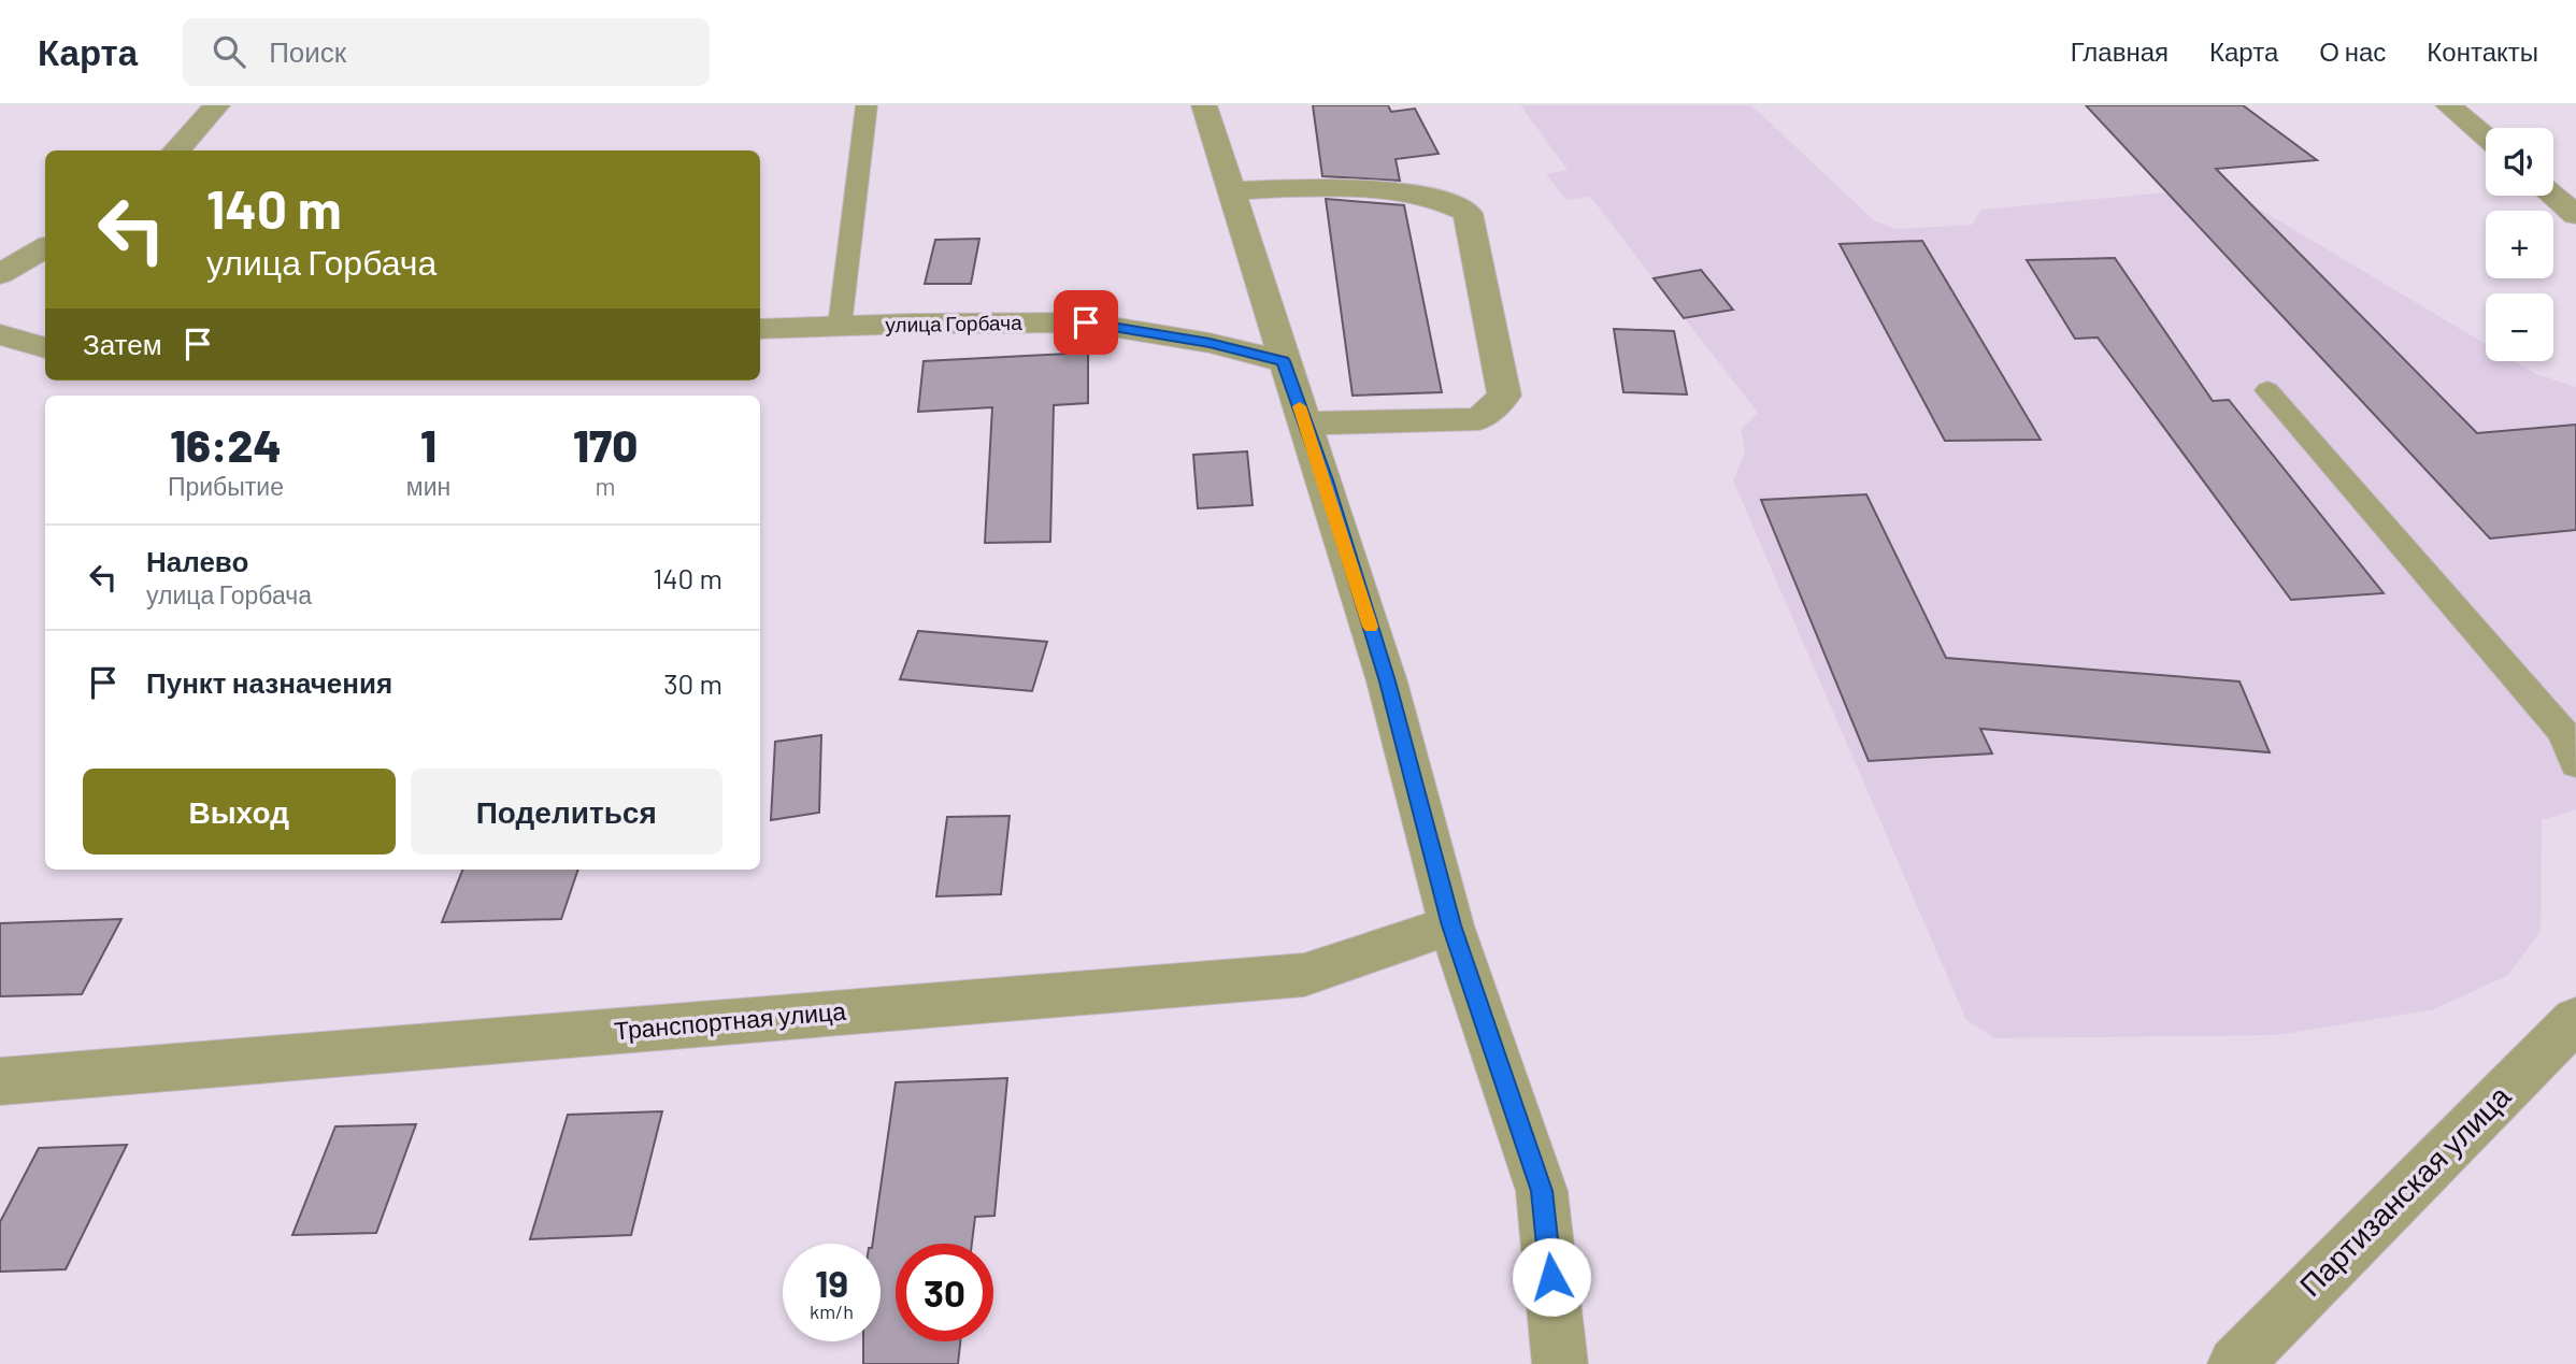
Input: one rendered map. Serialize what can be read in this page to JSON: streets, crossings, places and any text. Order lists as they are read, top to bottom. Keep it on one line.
{"streets":{"street":["улица Горбача","Транспортная улица","Партизанская улица"]},"page":{"header":"Карта","search":"Поиск","nav":["Главная","Карта","О нас","Контакты"],"map_buttons":["+","−"],"turn":["140 m","улица Горбача"],"then":"Затем","eta":["16:24","Прибытие","1","мин","170","m"],"list":[{"name":"Налево","note":"улица Горбача","value":"140 m"},{"name":"Пункт назначения","value":"30 m"}],"buttons":["Выход","Поделиться"],"speed":"19 km/h","limit":"30"}}
